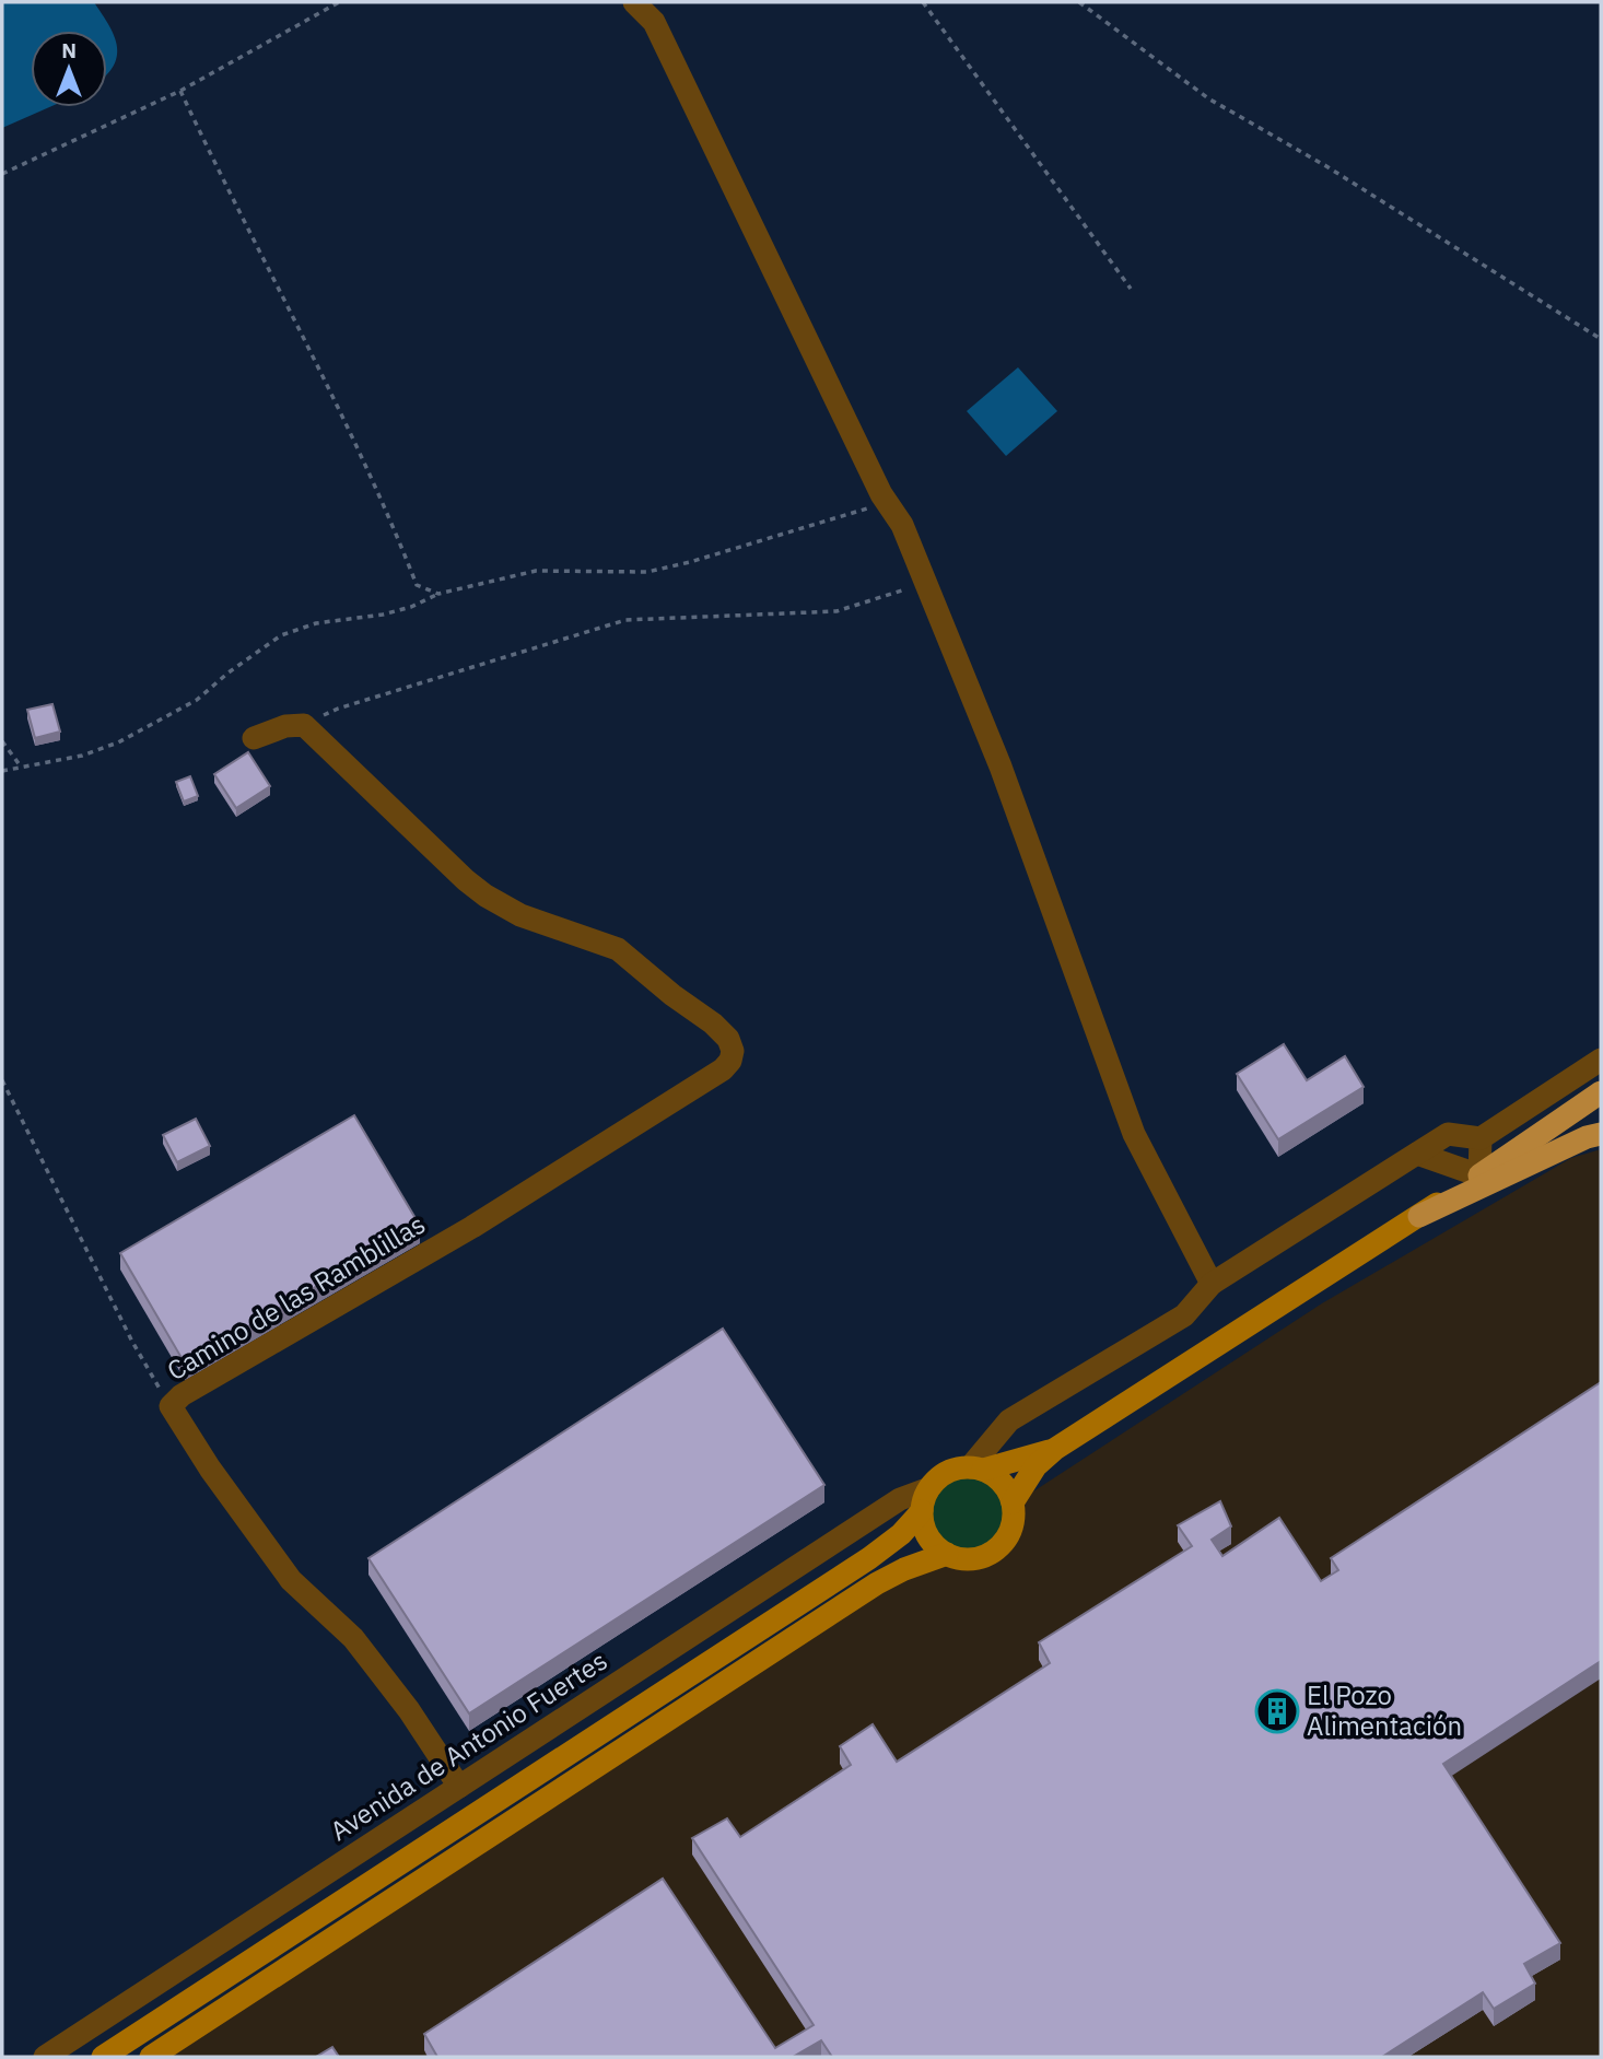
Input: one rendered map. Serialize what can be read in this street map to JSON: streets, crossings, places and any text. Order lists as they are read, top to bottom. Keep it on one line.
{"streets":{"street":["Camino de las Ramblillas","Avenida de Antonio Fuertes"]},"crossings":[["Camino de las Ramblillas","Avenida de Antonio Fuertes"]],"places":{"building":["El Pozo Alimentación"]},"north":"top"}
